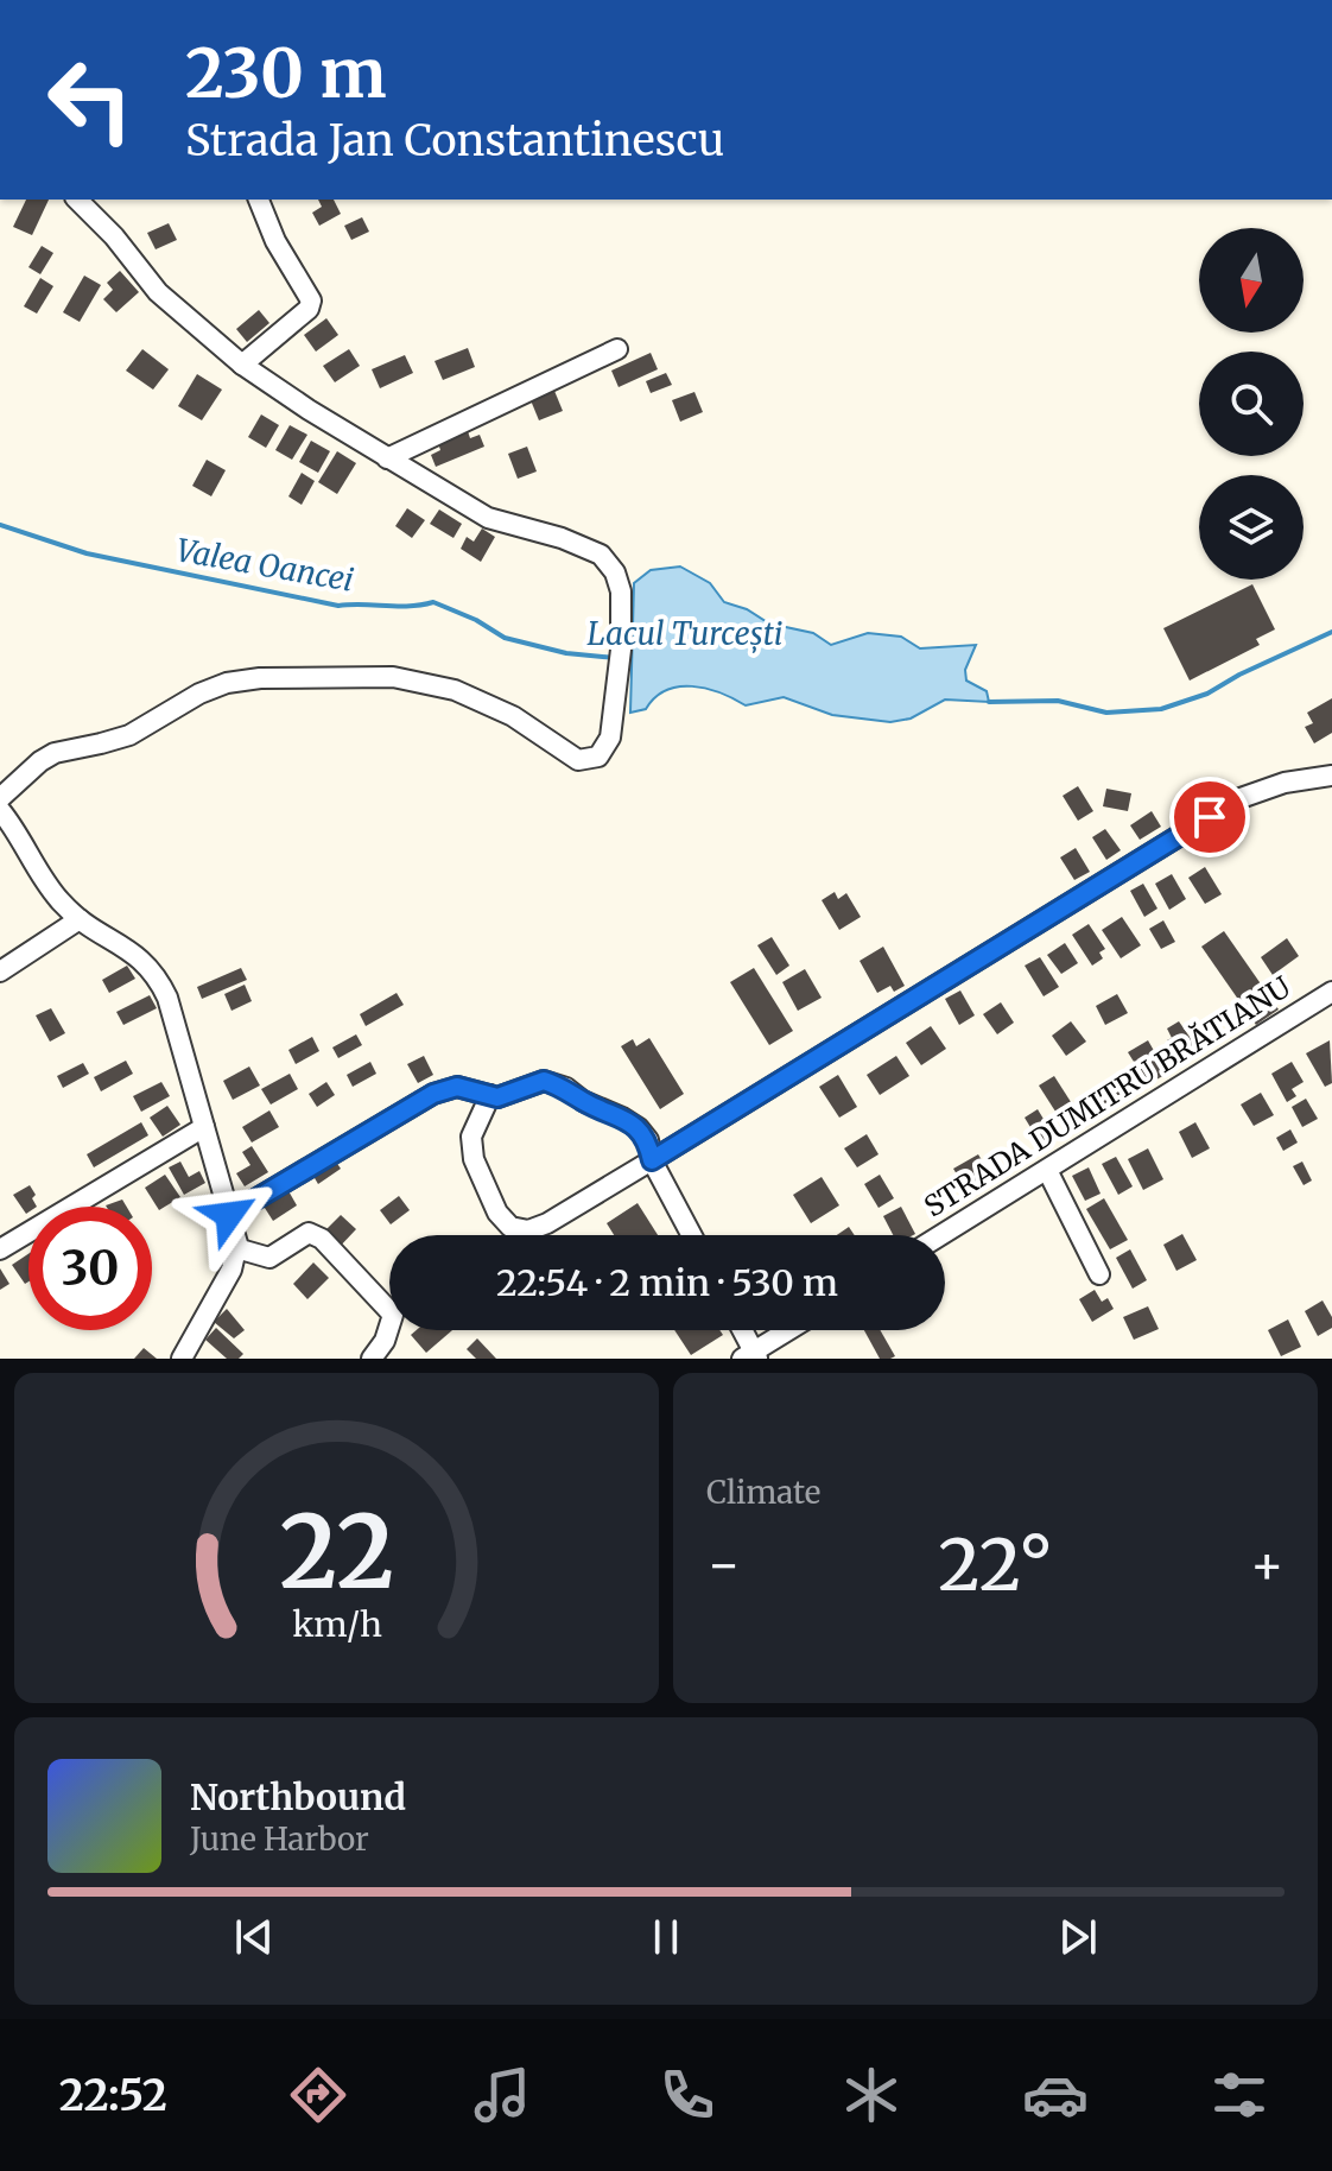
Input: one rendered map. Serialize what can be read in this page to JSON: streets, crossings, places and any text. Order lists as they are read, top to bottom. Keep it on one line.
{"streets":{"street":["STRADA DUMITRU BRĂTIANU"]},"water":["Valea Oancei","Lacul Turcești"],"north":"bottom","page":{"turn":["230 m","Strada Jan Constantinescu"],"limit":"30","trip":"22:54 · 2 min · 530 m","tile":"Climate","heat":["−","22°","+"],"song":["Northbound","June Harbor"],"tabs":"22:52","gauge":["22","km/h"]}}
